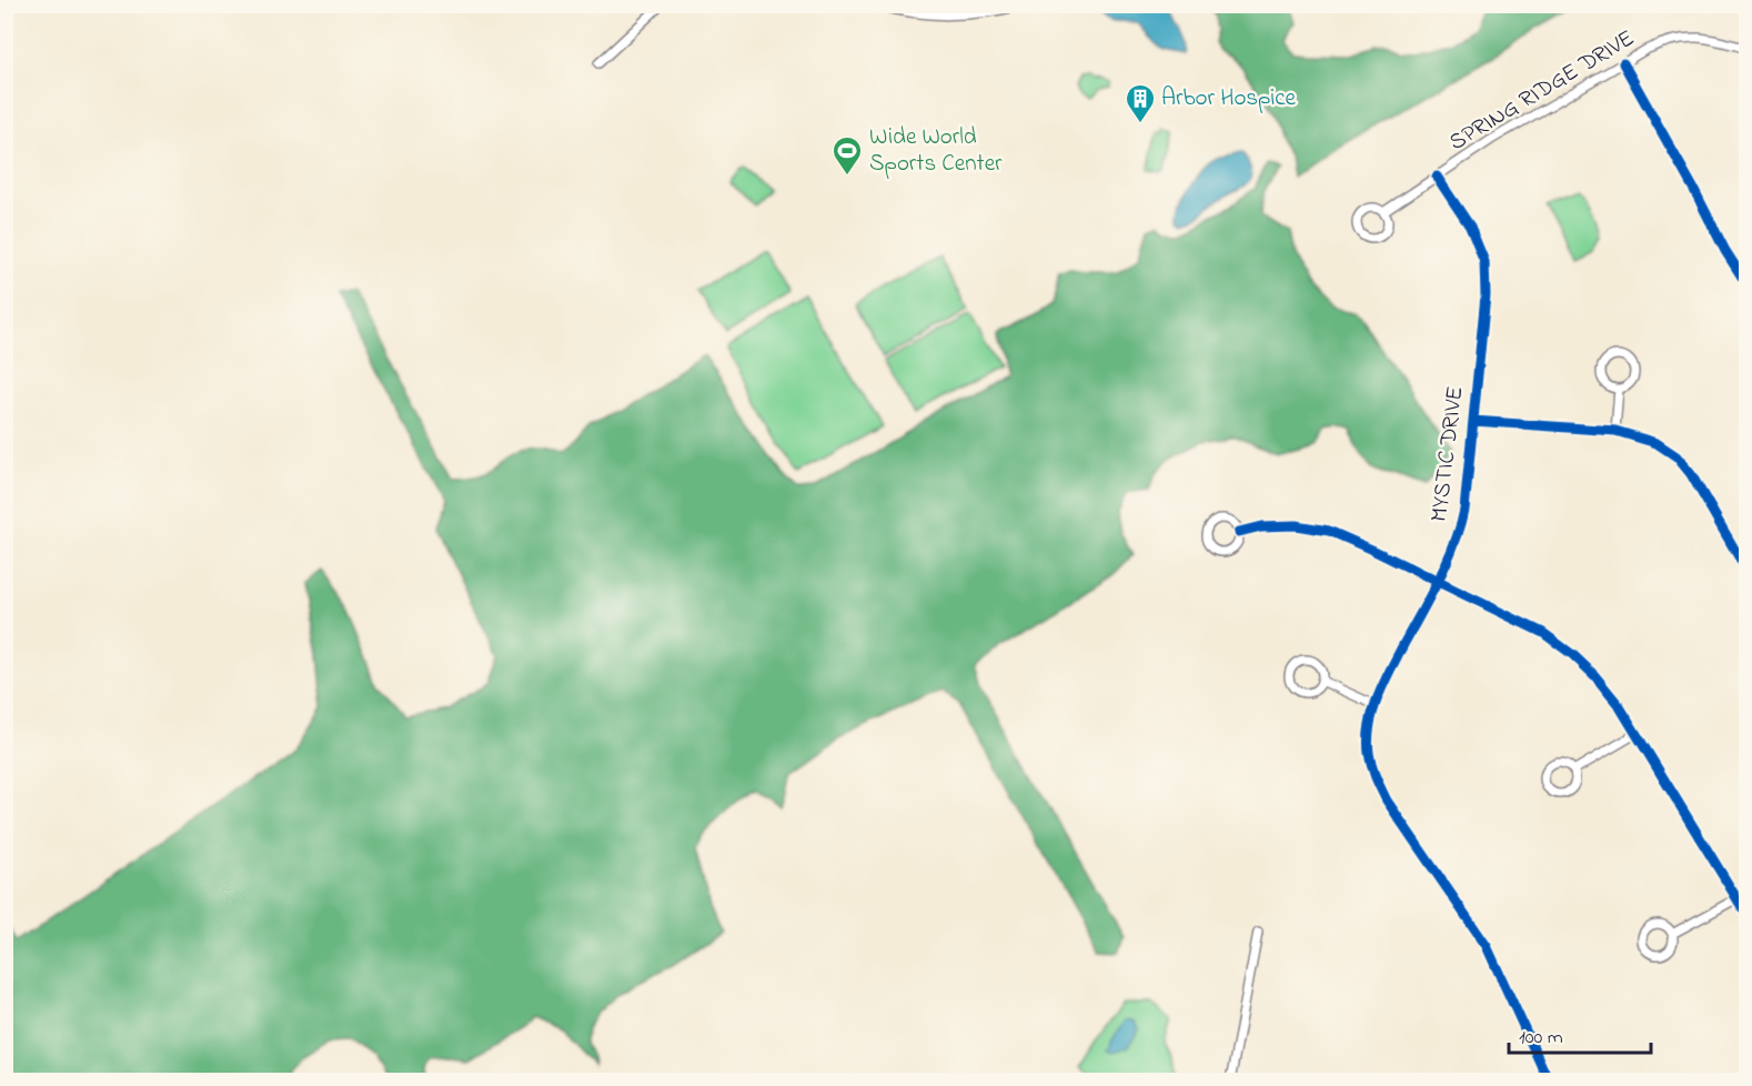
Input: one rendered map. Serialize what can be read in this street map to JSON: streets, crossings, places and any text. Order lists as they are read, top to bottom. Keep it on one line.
{"streets":{"street":["SPRING RIDGE DRIVE","MYSTIC DRIVE"]},"crossings":[["SPRING RIDGE DRIVE","MYSTIC DRIVE"]],"places":{"building":["Arbor Hospice"],"sports":["Wide World Sports Center"]},"scale_bar":"100 m"}
